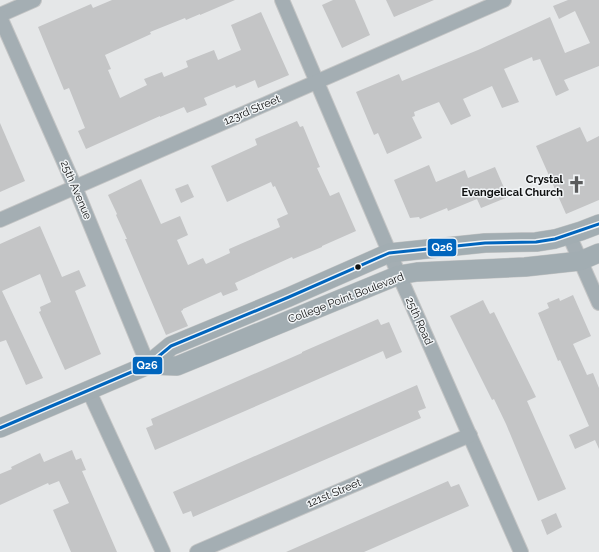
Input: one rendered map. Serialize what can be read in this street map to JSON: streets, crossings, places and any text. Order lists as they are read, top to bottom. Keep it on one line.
{"streets":{"main road":["College Point Boulevard"],"street":["123rd Street","25th Avenue","25th Road","121st Street"]},"crossings":[["123rd Street","25th Avenue"],["123rd Street","25th Road"],["25th Avenue","College Point Boulevard"],["College Point Boulevard","25th Road"],["25th Road","121st Street"]],"places":{"church":["Crystal Evangelical Church"]},"lines":["transit line Q26"]}
